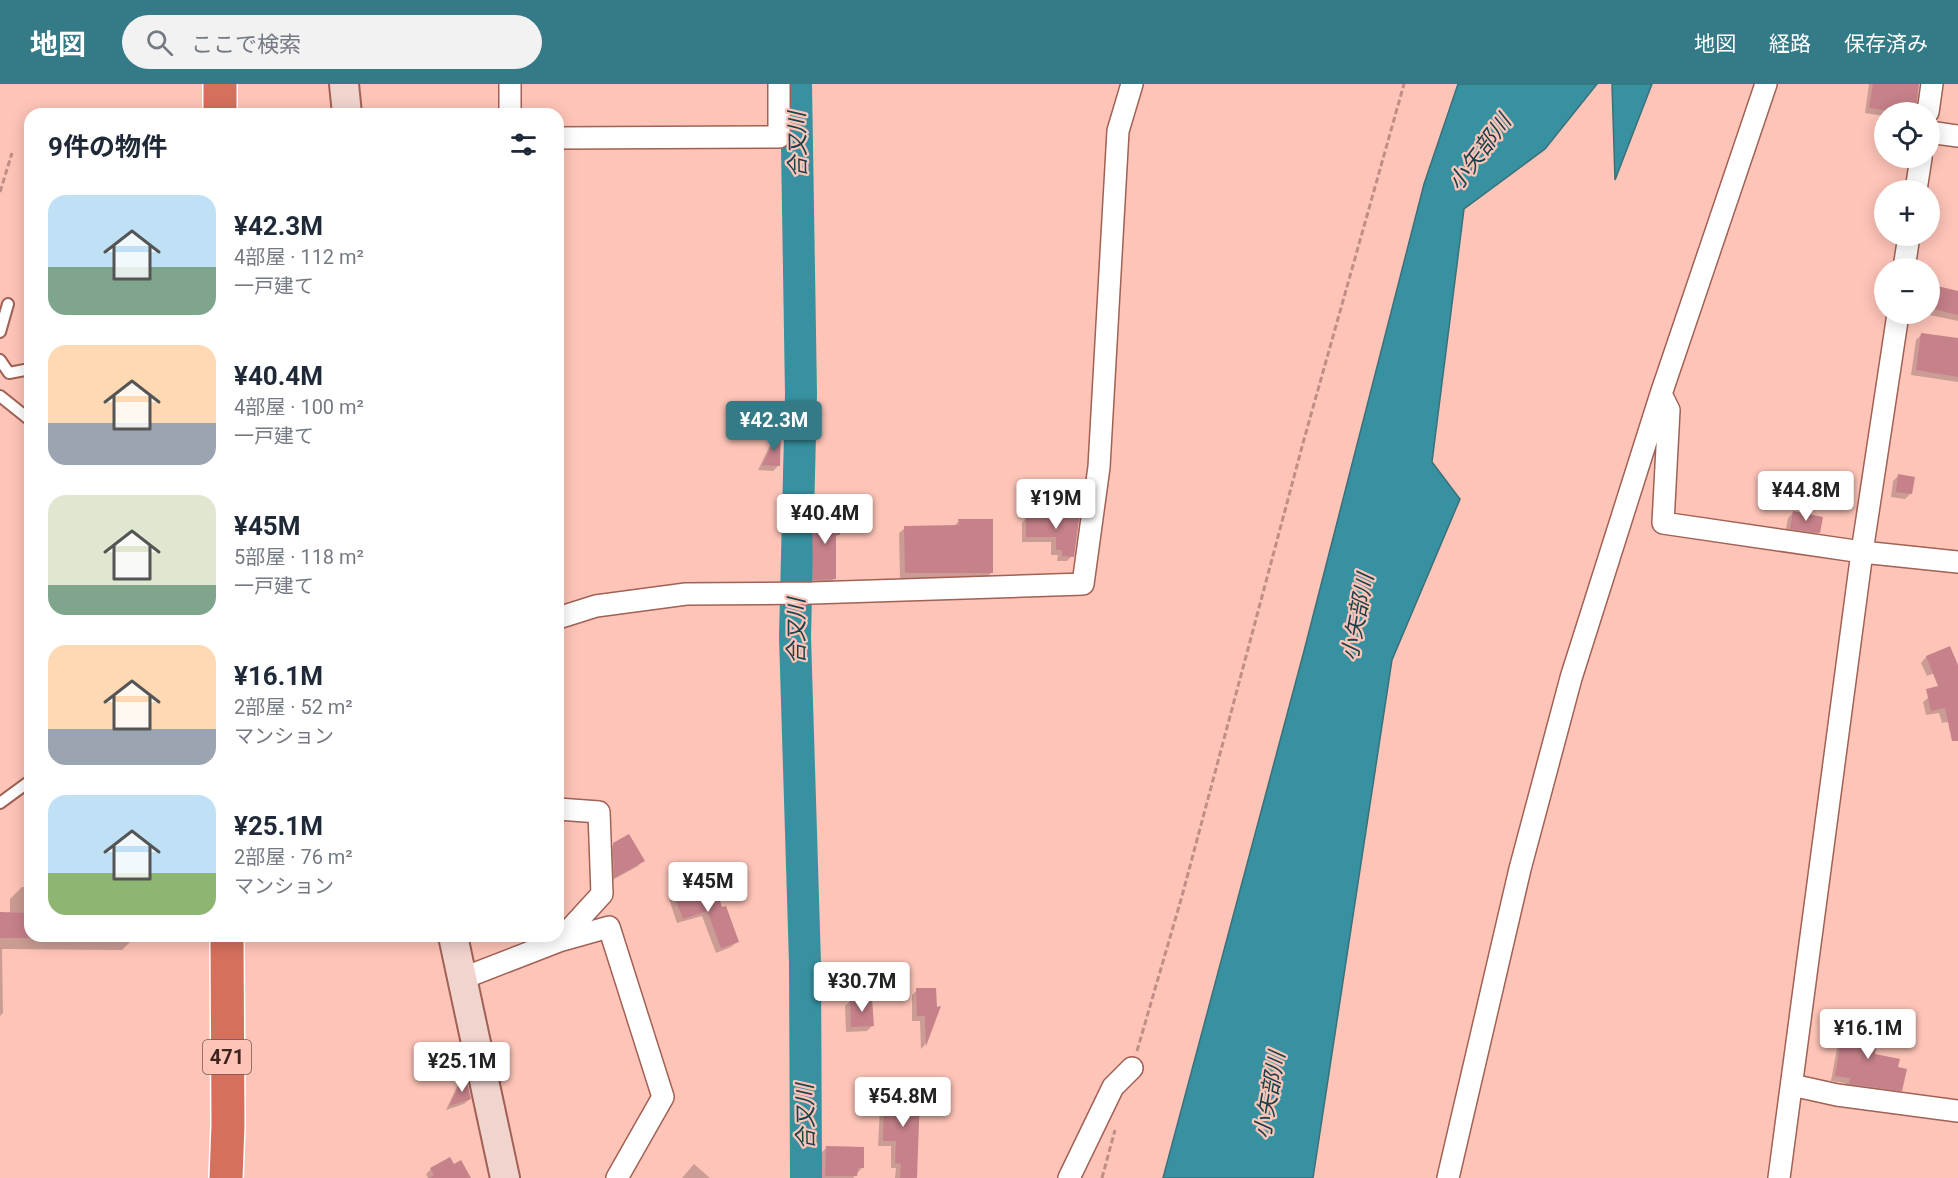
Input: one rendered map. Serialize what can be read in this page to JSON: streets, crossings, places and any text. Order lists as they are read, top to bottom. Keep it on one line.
{"streets":{"highway":["471"]},"water":["合又川","小矢部川"],"page":{"header":"地図","search":"ここで検索","nav":["地図","経路","保存済み"],"map_buttons":["+","−"],"heading":"9件の物件","list":[{"name":"¥42.3M","note":"4部屋 · 112 m² · 一戸建て"},{"name":"¥40.4M","note":"4部屋 · 100 m² · 一戸建て"},{"name":"¥45M","note":"5部屋 · 118 m² · 一戸建て"},{"name":"¥16.1M","note":"2部屋 · 52 m² · マンション"},{"name":"¥25.1M","note":"2部屋 · 76 m² · マンション"}],"price":["¥42.3M","¥44.8M","¥19M","¥40.4M","¥45M","¥30.7M","¥16.1M","¥25.1M","¥54.8M"]}}
